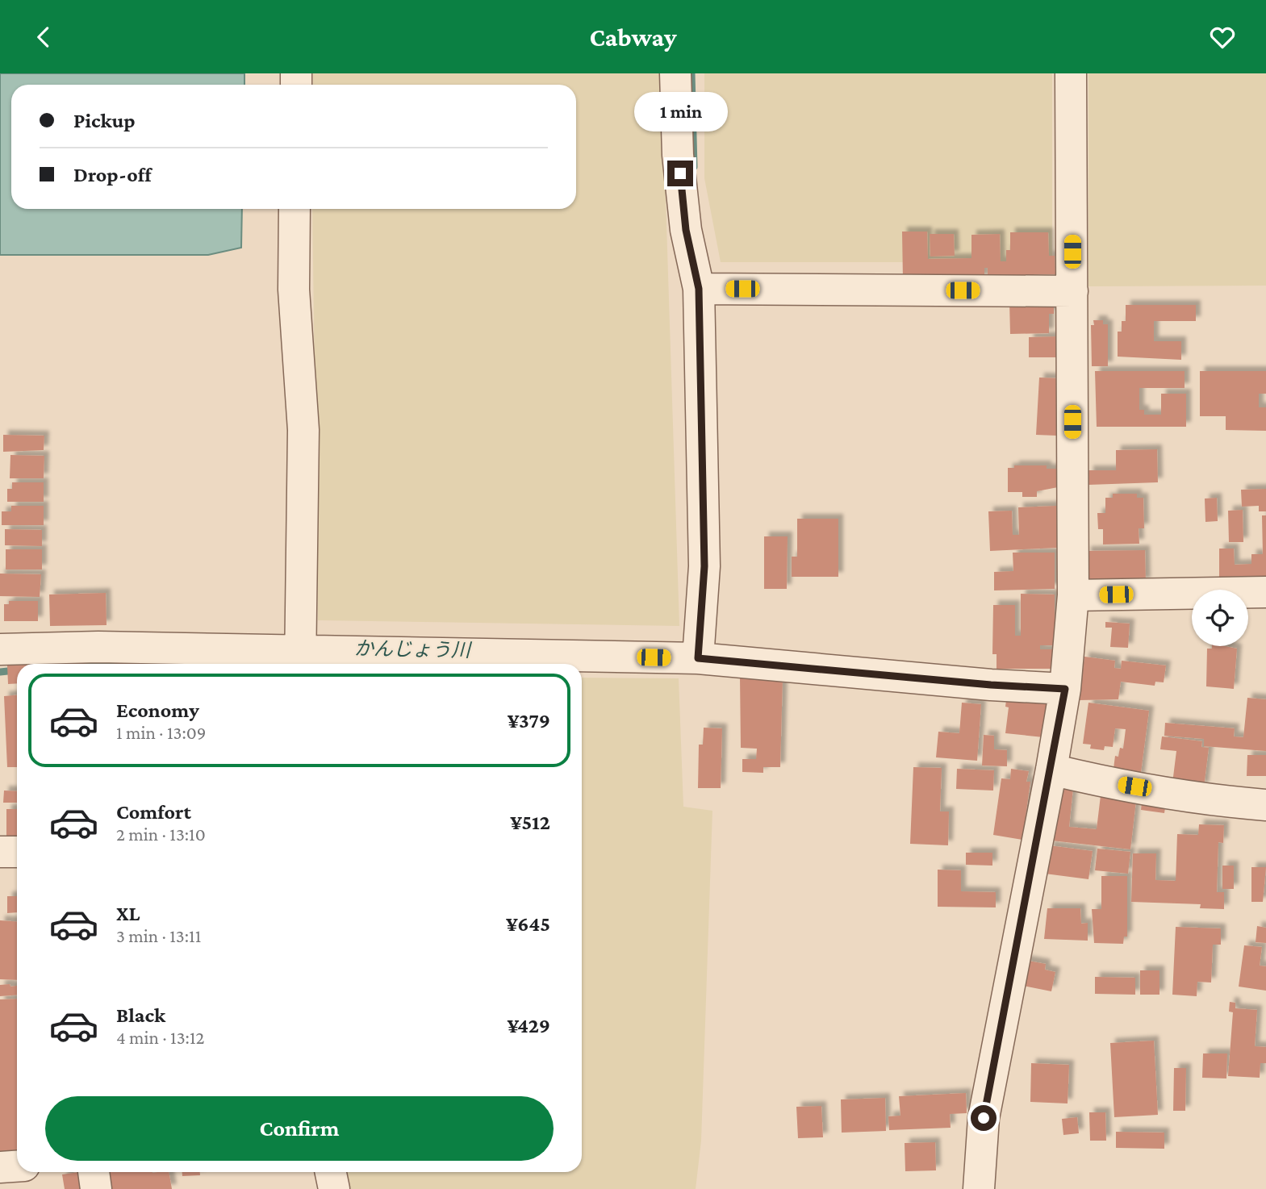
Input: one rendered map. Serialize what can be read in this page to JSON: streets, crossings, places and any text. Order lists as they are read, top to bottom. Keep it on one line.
{"water":["かんじょう川"],"page":{"header":"Cabway","banner":["Pickup","Drop-off"],"bubble":"1 min","list":[{"name":"Economy","note":"1 min · 13:09","value":"¥379"},{"name":"Comfort","note":"2 min · 13:10","value":"¥512"},{"name":"XL","note":"3 min · 13:11","value":"¥645"},{"name":"Black","note":"4 min · 13:12","value":"¥429"}],"buttons":"Confirm"}}
